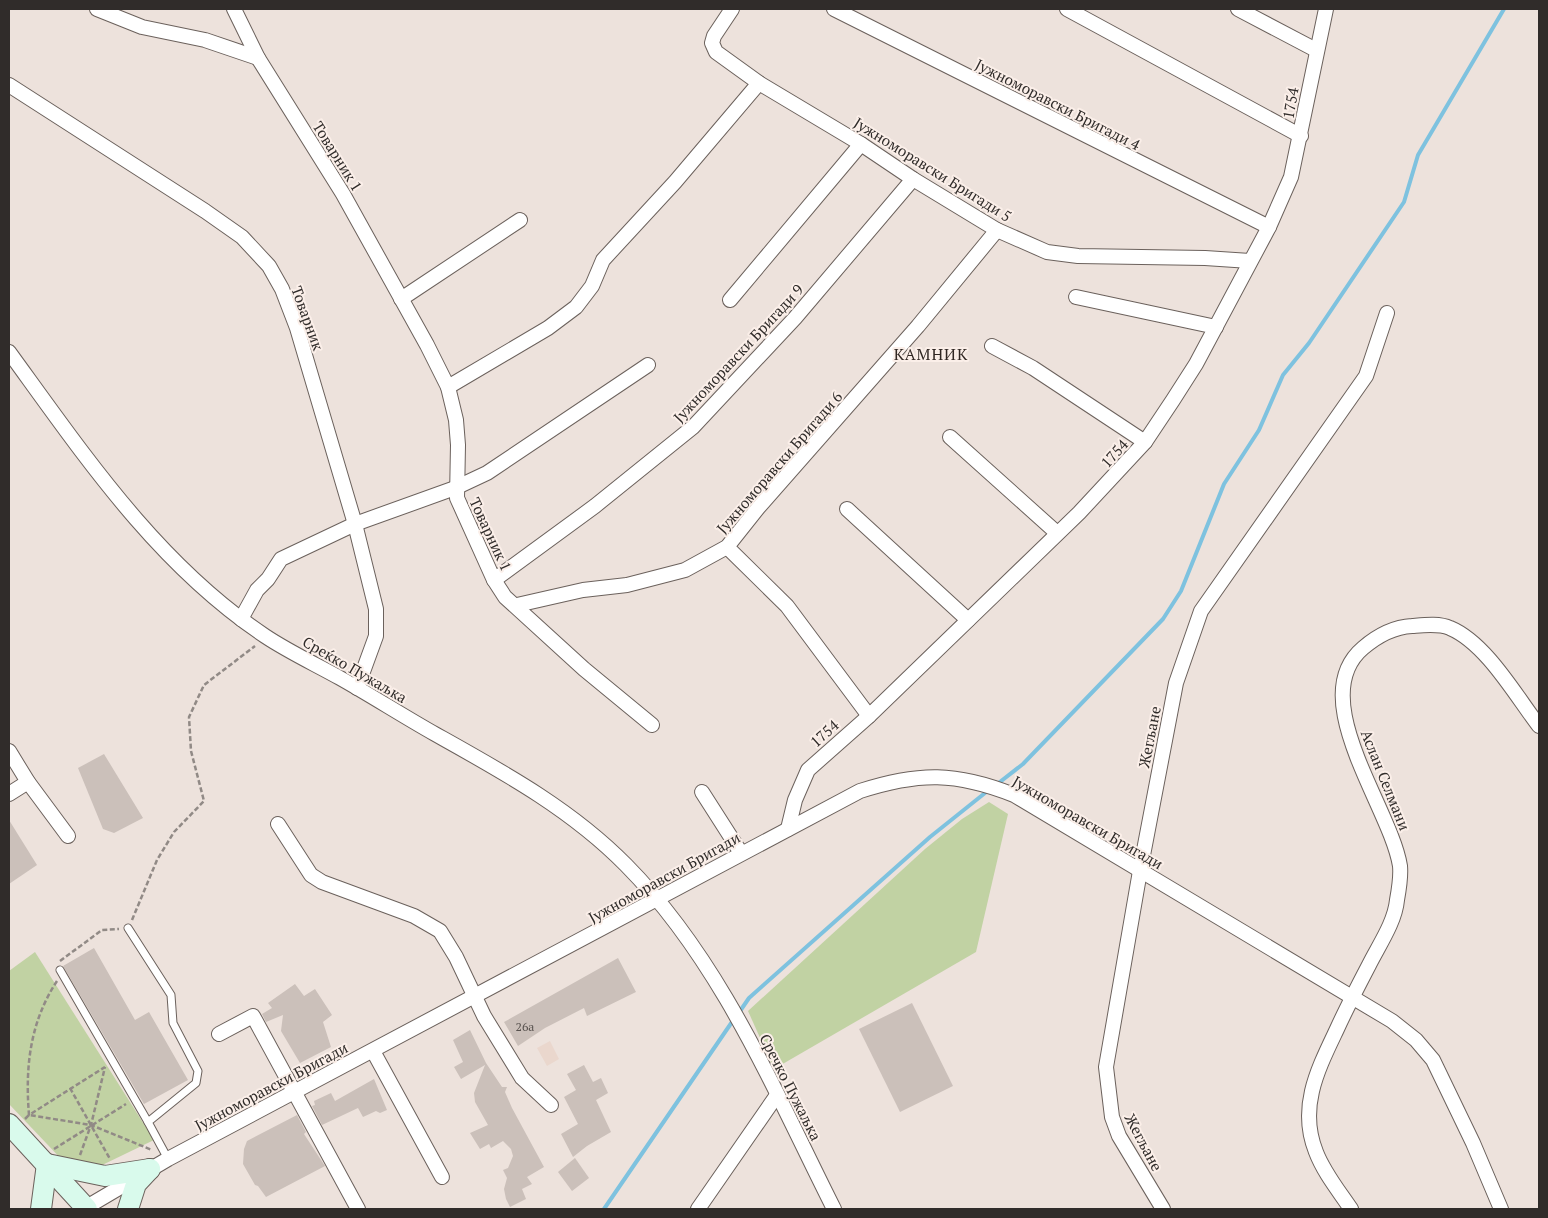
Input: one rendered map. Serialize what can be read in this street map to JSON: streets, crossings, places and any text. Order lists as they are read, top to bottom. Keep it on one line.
{"streets":{"street":["1754","Јужноморавски Бригади 4","Товарник 1","Јужноморавски Бригади 5","Товарник","Јужноморавски Бригади 9","Јужноморавски Бригади 6","Среќко Пужаљка","Жегљане","Аслан Селмани","Јужноморавски Бригади","Сречко Пужаљка"]},"crossings":[["1754","Јужноморавски Бригади 4"],["1754","Јужноморавски Бригади 5"],["1754","Јужноморавски Бригади"],["Товарник 1","Јужноморавски Бригади 9"],["Товарник 1","Јужноморавски Бригади 6"],["Јужноморавски Бригади 5","Јужноморавски Бригади 9"],["Јужноморавски Бригади 5","Јужноморавски Бригади 6"],["Товарник","Среќко Пужаљка"],["Среќко Пужаљка","Јужноморавски Бригади"],["Среќко Пужаљка","Сречко Пужаљка"],["Жегљане","Јужноморавски Бригади"],["Аслан Селмани","Јужноморавски Бригади"]],"districts":["КАМНИК"],"house_numbers":["26а"]}
